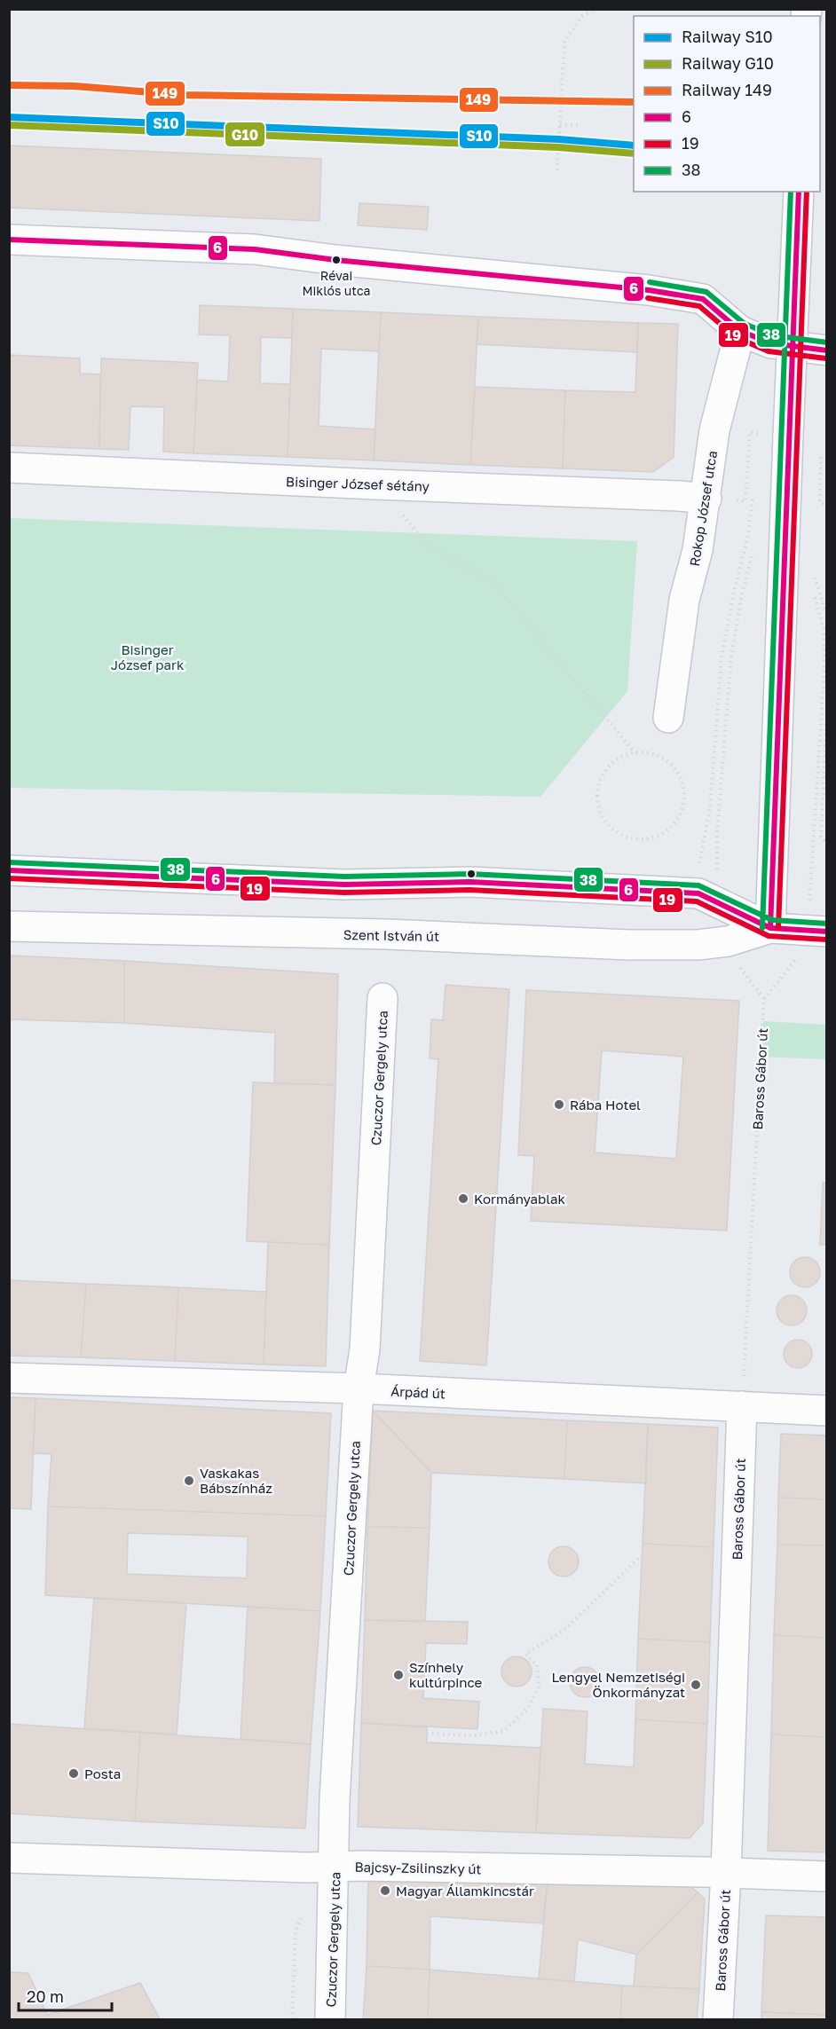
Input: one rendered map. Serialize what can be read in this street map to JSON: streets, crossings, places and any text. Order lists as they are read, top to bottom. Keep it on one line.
{"streets":{"street":["Bisinger József sétány","Rokop József utca","Szent István út","Czuczor Gergely utca","Baross Gábor út","Árpád út","Bajcsy-Zsilinszky út"]},"crossings":[["Bisinger József sétány","Rokop József utca"],["Szent István út","Baross Gábor út"],["Czuczor Gergely utca","Árpád út"],["Czuczor Gergely utca","Bajcsy-Zsilinszky út"],["Baross Gábor út","Árpád út"],["Baross Gábor út","Bajcsy-Zsilinszky út"]],"parks":["Bisinger József park"],"places":["Révai Miklós utca","Rába Hotel","Kormányablak","Vaskakas Bábszínház","Színhely kultúrpince","Lengyel Nemzetiségi Önkormányzat","Posta","Magyar Államkincstár"],"lines":["rail line 149","rail line S10","rail line G10","transit line 6","transit line 19","transit line 38"],"legend":["Railway S10","Railway G10","Railway 149","6","19","38"],"scale_bar":"20 m"}
